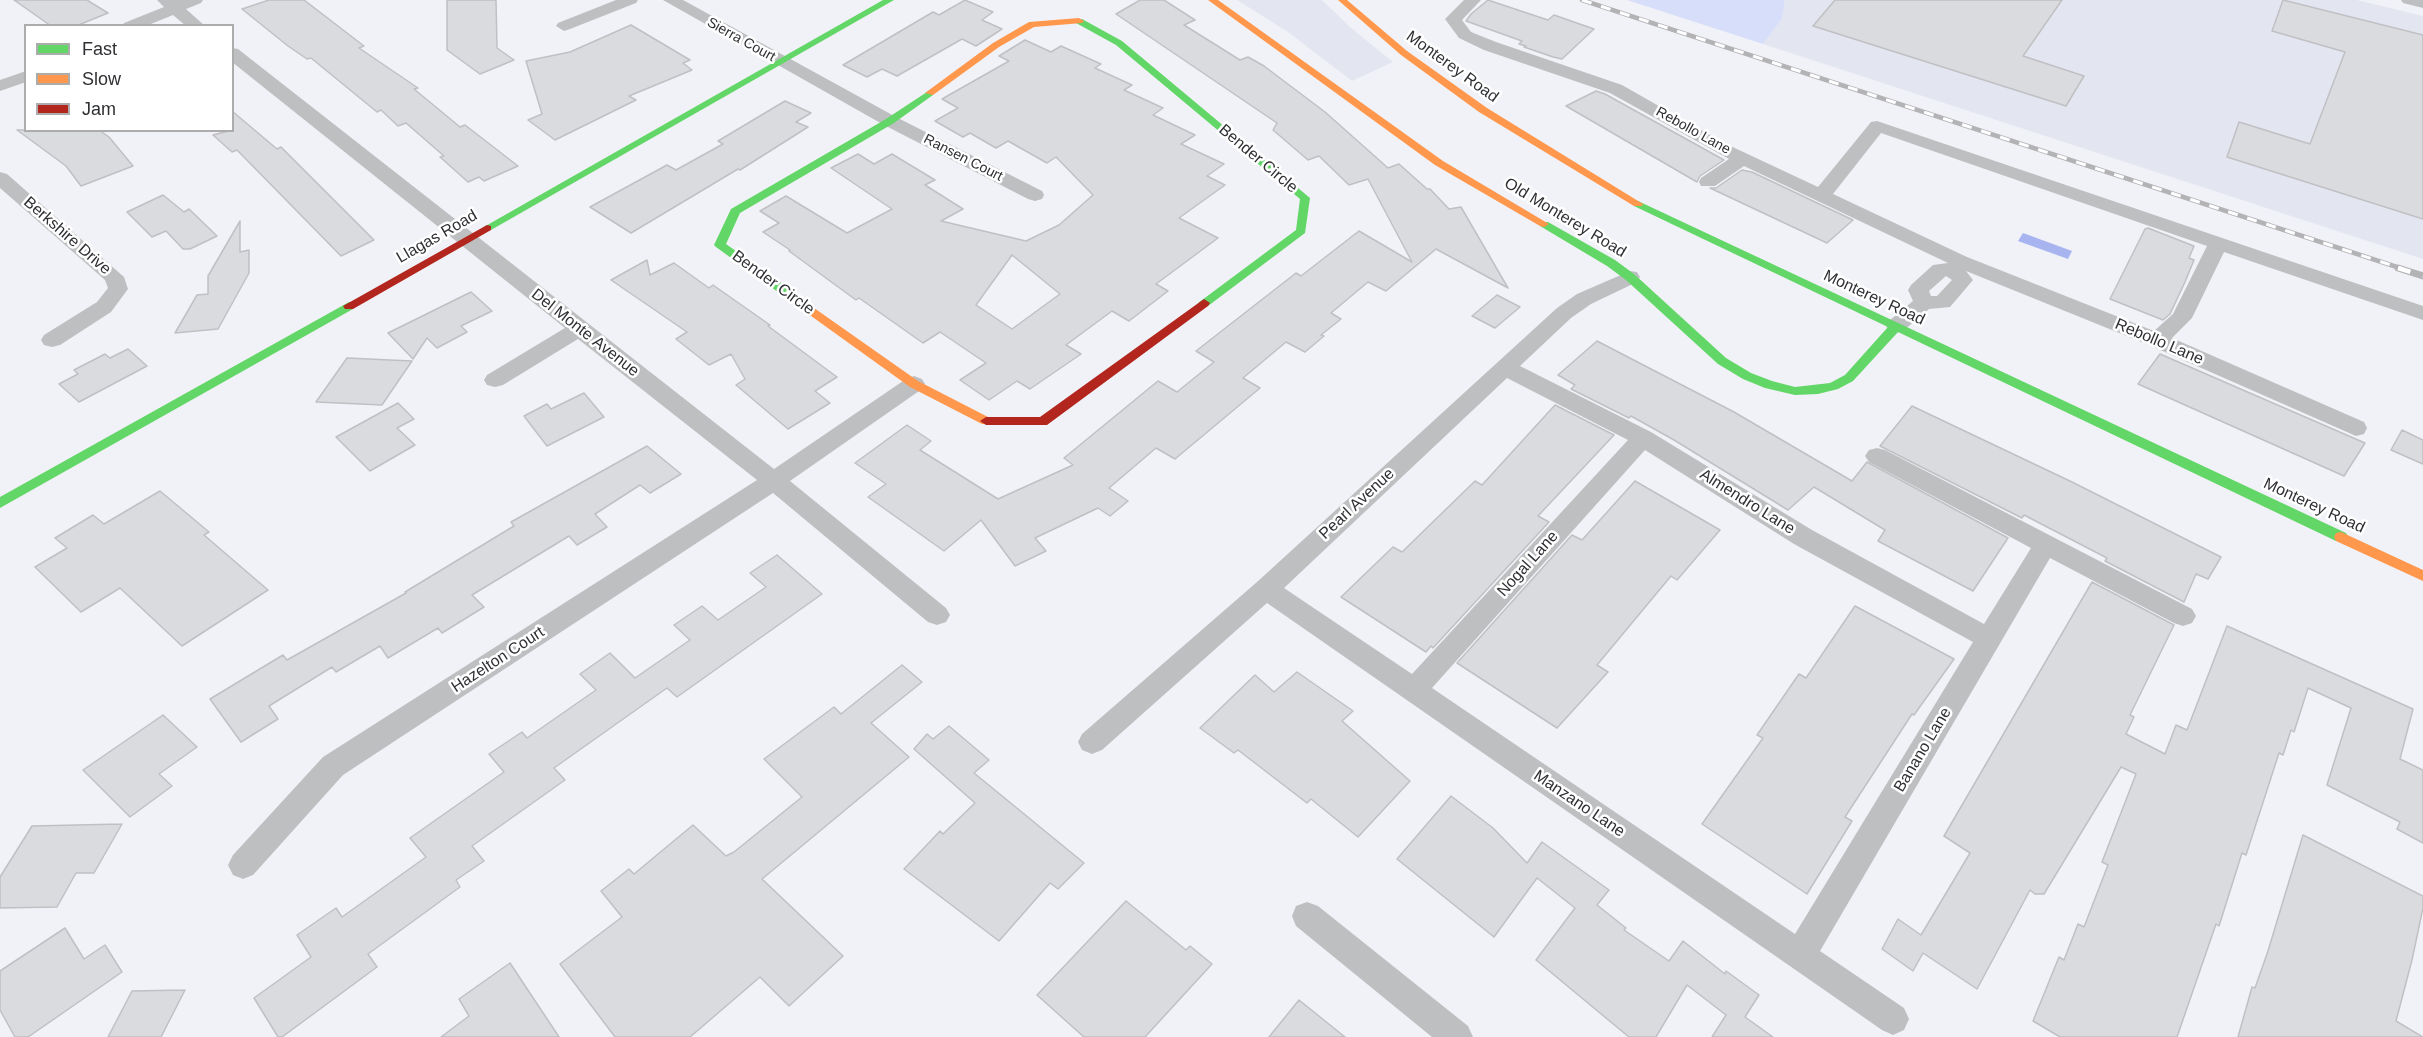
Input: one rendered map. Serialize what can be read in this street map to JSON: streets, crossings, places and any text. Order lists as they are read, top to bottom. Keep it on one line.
{"streets":{"street":["Sierra Court","Monterey Road","Rebollo Lane","Ransen Court","Bender Circle","Old Monterey Road","Berkshire Drive","Llagas Road","Del Monte Avenue","Almendro Lane","Pearl Avenue","Nogal Lane","Hazelton Court","Banano Lane","Manzano Lane"]},"crossings":[["Sierra Court","Llagas Road"],["Monterey Road","Old Monterey Road"],["Ransen Court","Bender Circle"],["Old Monterey Road","Pearl Avenue"],["Llagas Road","Del Monte Avenue"],["Del Monte Avenue","Hazelton Court"],["Almendro Lane","Pearl Avenue"],["Almendro Lane","Nogal Lane"],["Almendro Lane","Banano Lane"],["Pearl Avenue","Manzano Lane"],["Nogal Lane","Manzano Lane"],["Banano Lane","Manzano Lane"]],"legend":["Fast","Slow","Jam"]}
